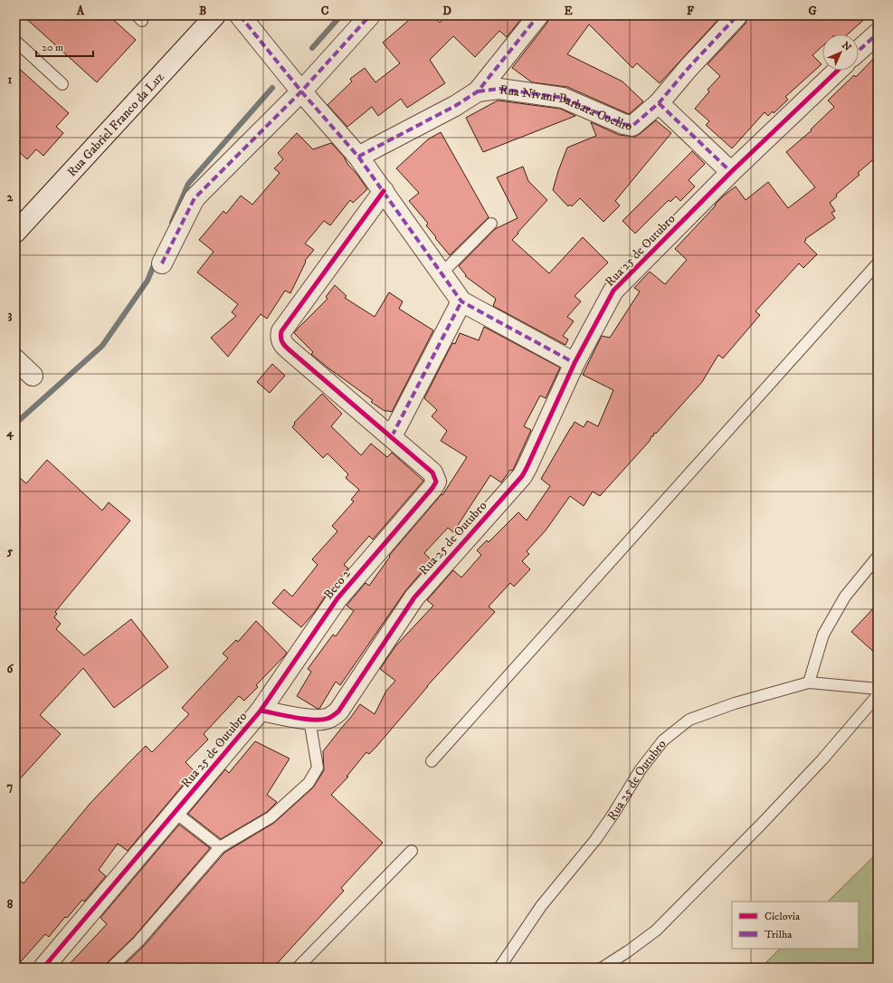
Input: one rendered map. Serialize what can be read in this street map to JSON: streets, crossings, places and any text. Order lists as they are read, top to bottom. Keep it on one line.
{"streets":{"street":["Rua Nivani Barbara Coelho","Rua Gabriel Franco da Luz","Rua 25 de Outubro","Beco 2"]},"crossings":[["Rua 25 de Outubro","Beco 2"]],"legend":["Ciclovia","Trilha"],"scale_bar":"20 m","north":"top right","grid":{"columns":["A","B","C","D","E","F","G"],"rows":["1","2","3","4","5","6","7","8"]}}
